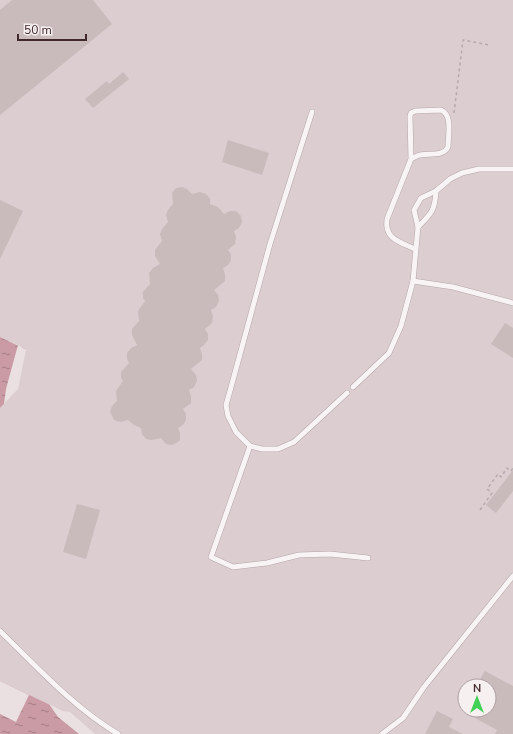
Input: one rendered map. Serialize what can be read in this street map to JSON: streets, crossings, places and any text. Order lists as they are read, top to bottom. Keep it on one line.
{"scale_bar":"50 m","north":"top"}
